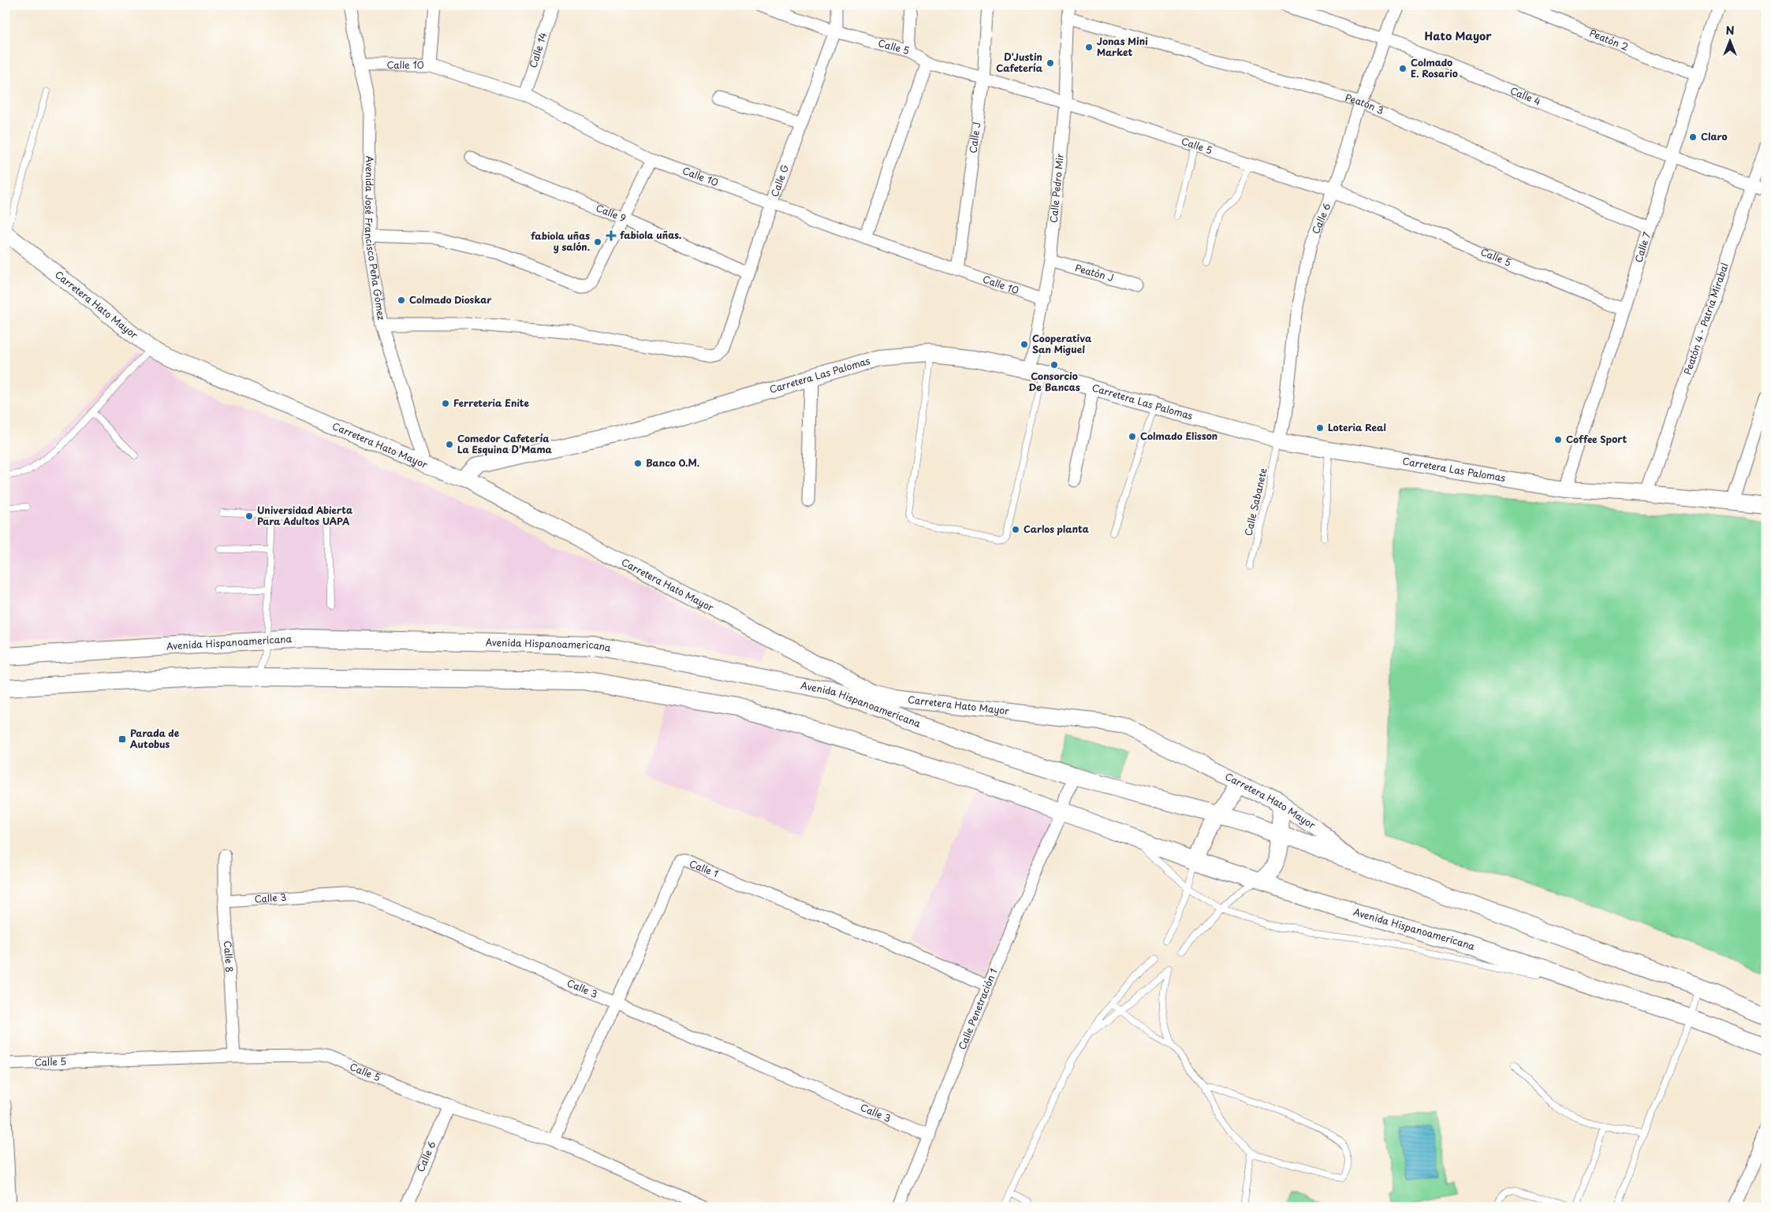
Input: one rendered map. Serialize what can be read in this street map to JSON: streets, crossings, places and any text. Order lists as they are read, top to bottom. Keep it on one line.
{"streets":{"main road":["Avenida Hispanoamericana"],"street":["Peatón 2","Calle 5","Calle 14","Calle 10","Calle 4","Peatón 3","Calle J","Calle G","Calle Pedro Mir","Calle 9","Calle 6","Avenida José Francisco Peña Gómez","Calle 7","Peatón J","Carretera Hato Mayor","Peatón 4 - Patria Mirabal","Carretera Las Palomas","Calle 1","Calle 3","Calle 8","Calle Penetración 1"],"lane":["Calle Sabanete"]},"crossings":[["Peatón 2","Calle 7"],["Calle 5","Calle J"],["Calle 5","Calle G"],["Calle 5","Calle Pedro Mir"],["Calle 5","Calle 6"],["Calle 5","Calle 7"],["Calle 5","Calle 1"],["Calle 5","Calle 8"],["Calle 14","Calle 10"],["Calle 10","Calle J"],["Calle 10","Calle G"],["Calle 10","Calle Pedro Mir"],["Calle 10","Avenida José Francisco Peña Gómez"],["Calle 4","Calle 6"],["Calle 4","Calle 7"],["Calle 4","Peatón 4 - Patria Mirabal"],["Peatón 3","Calle Pedro Mir"],["Peatón 3","Calle 6"],["Peatón 3","Calle 7"],["Calle G","Calle 9"],["Calle G","Avenida José Francisco Peña Gómez"],["Calle Pedro Mir","Peatón J"],["Calle Pedro Mir","Carretera Las Palomas"],["Calle 6","Carretera Las Palomas"],["Calle 6","Calle Sabanete"],["Avenida José Francisco Peña Gómez","Carretera Hato Mayor"],["Calle 7","Carretera Las Palomas"],["Carretera Hato Mayor","Carretera Las Palomas"],["Carretera Hato Mayor","Avenida Hispanoamericana"],["Peatón 4 - Patria Mirabal","Carretera Las Palomas"],["Carretera Las Palomas","Calle Sabanete"],["Avenida Hispanoamericana","Calle Penetración 1"],["Calle 1","Calle 3"],["Calle 1","Calle Penetración 1"],["Calle 3","Calle 8"],["Calle 3","Calle Penetración 1"]],"districts":["Hato Mayor"],"places":{"other":["Jonas Mini Market","D'Justin Cafetería","Colmado E. Rosario","Claro","fabiola uñas y salón.","Colmado Dioskar","Cooperativa San Miguel","Consorcio De Bancas","Ferreteria Enite","Loteria Real","Colmado Elisson","Coffee Sport","Comedor Cafetería La Esquina D'Mama","Banco O.M.","Universidad Abierta Para Adultos UAPA","Carlos planta"],"health":["fabiola uñas."],"transit":["Parada de Autobus"]},"north":"top"}
